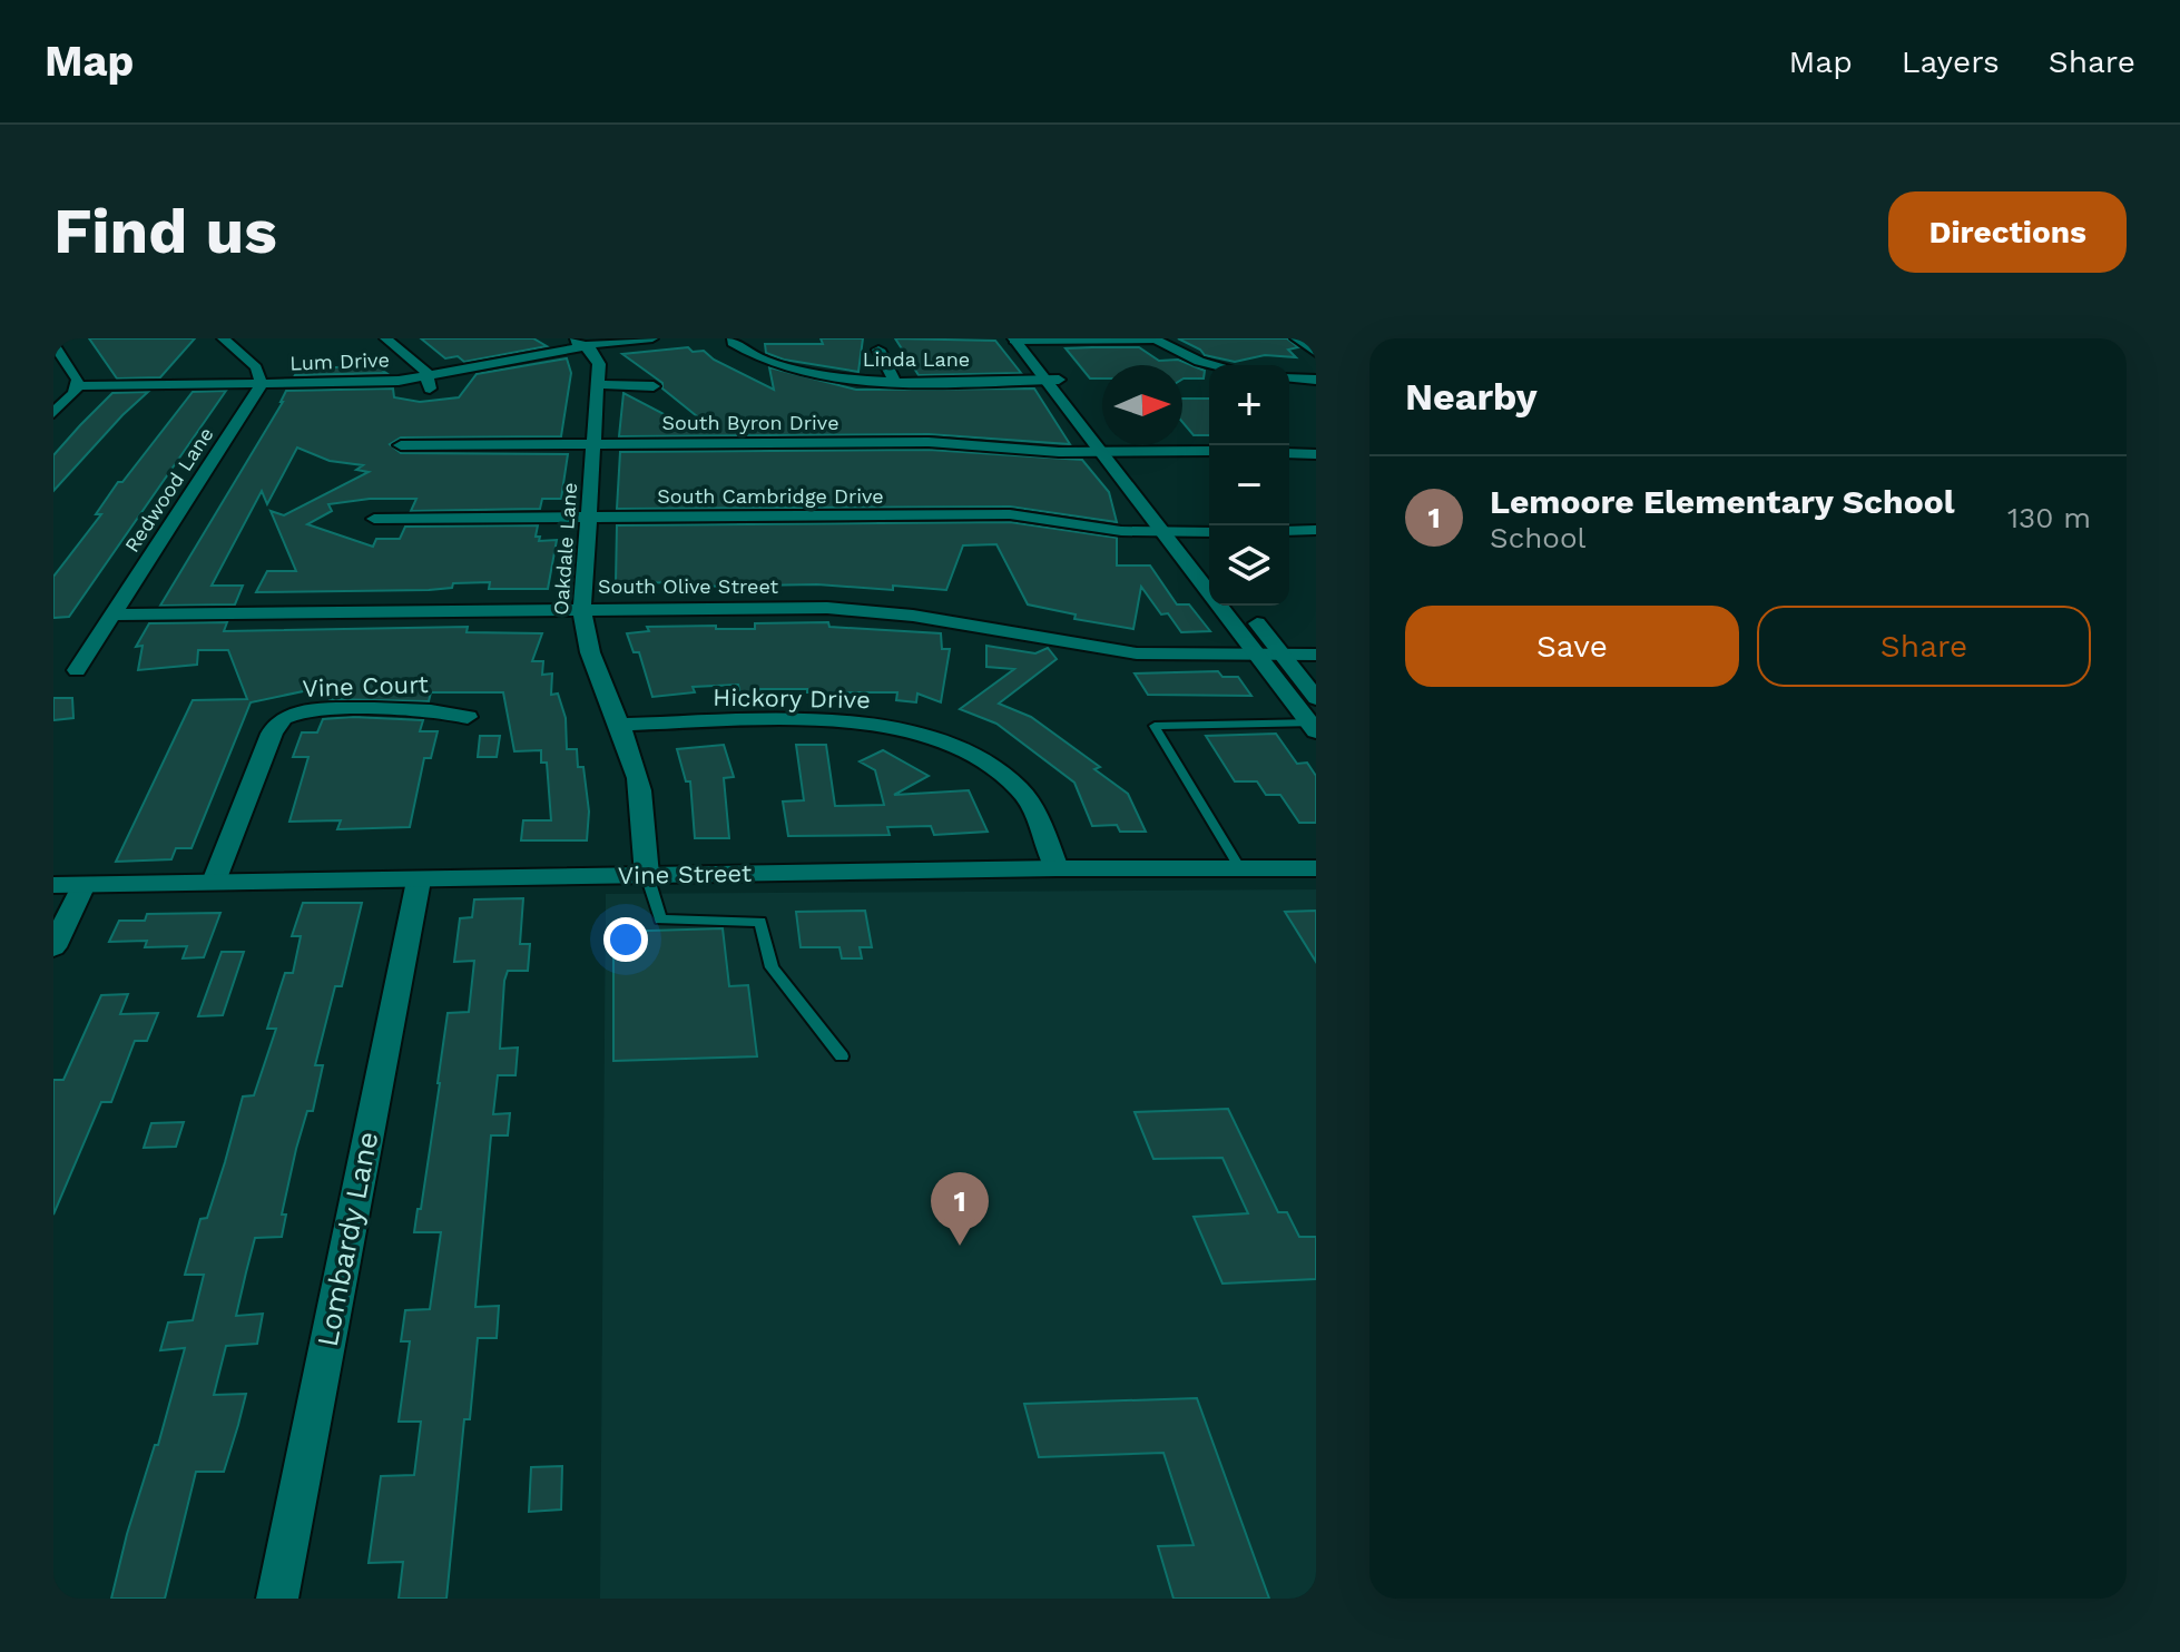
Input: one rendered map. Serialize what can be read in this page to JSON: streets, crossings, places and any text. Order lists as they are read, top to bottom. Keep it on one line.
{"streets":{"street":["Linda Lane","Lum Drive","South Byron Drive","Redwood Lane","South Cambridge Drive","Oakdale Lane","South Olive Street","Vine Court","Hickory Drive","Vine Street","Lombardy Lane"]},"crossings":[["Lum Drive","Redwood Lane"],["Lum Drive","Oakdale Lane"],["South Byron Drive","Oakdale Lane"],["Redwood Lane","South Olive Street"],["South Cambridge Drive","Oakdale Lane"],["Oakdale Lane","South Olive Street"],["Oakdale Lane","Hickory Drive"],["Oakdale Lane","Vine Street"],["Vine Court","Vine Street"],["Hickory Drive","Vine Street"],["Vine Street","Lombardy Lane"]],"north":"right","page":{"header":"Map","nav":["Map","Layers","Share"],"buttons":["Directions",["Save","Share"]],"title":"Find us","heading":"Nearby","map_buttons":["+","−"],"list":[{"mark":"1","name":"Lemoore Elementary School","note":"School","value":"130 m"}],"pins":"1"}}
